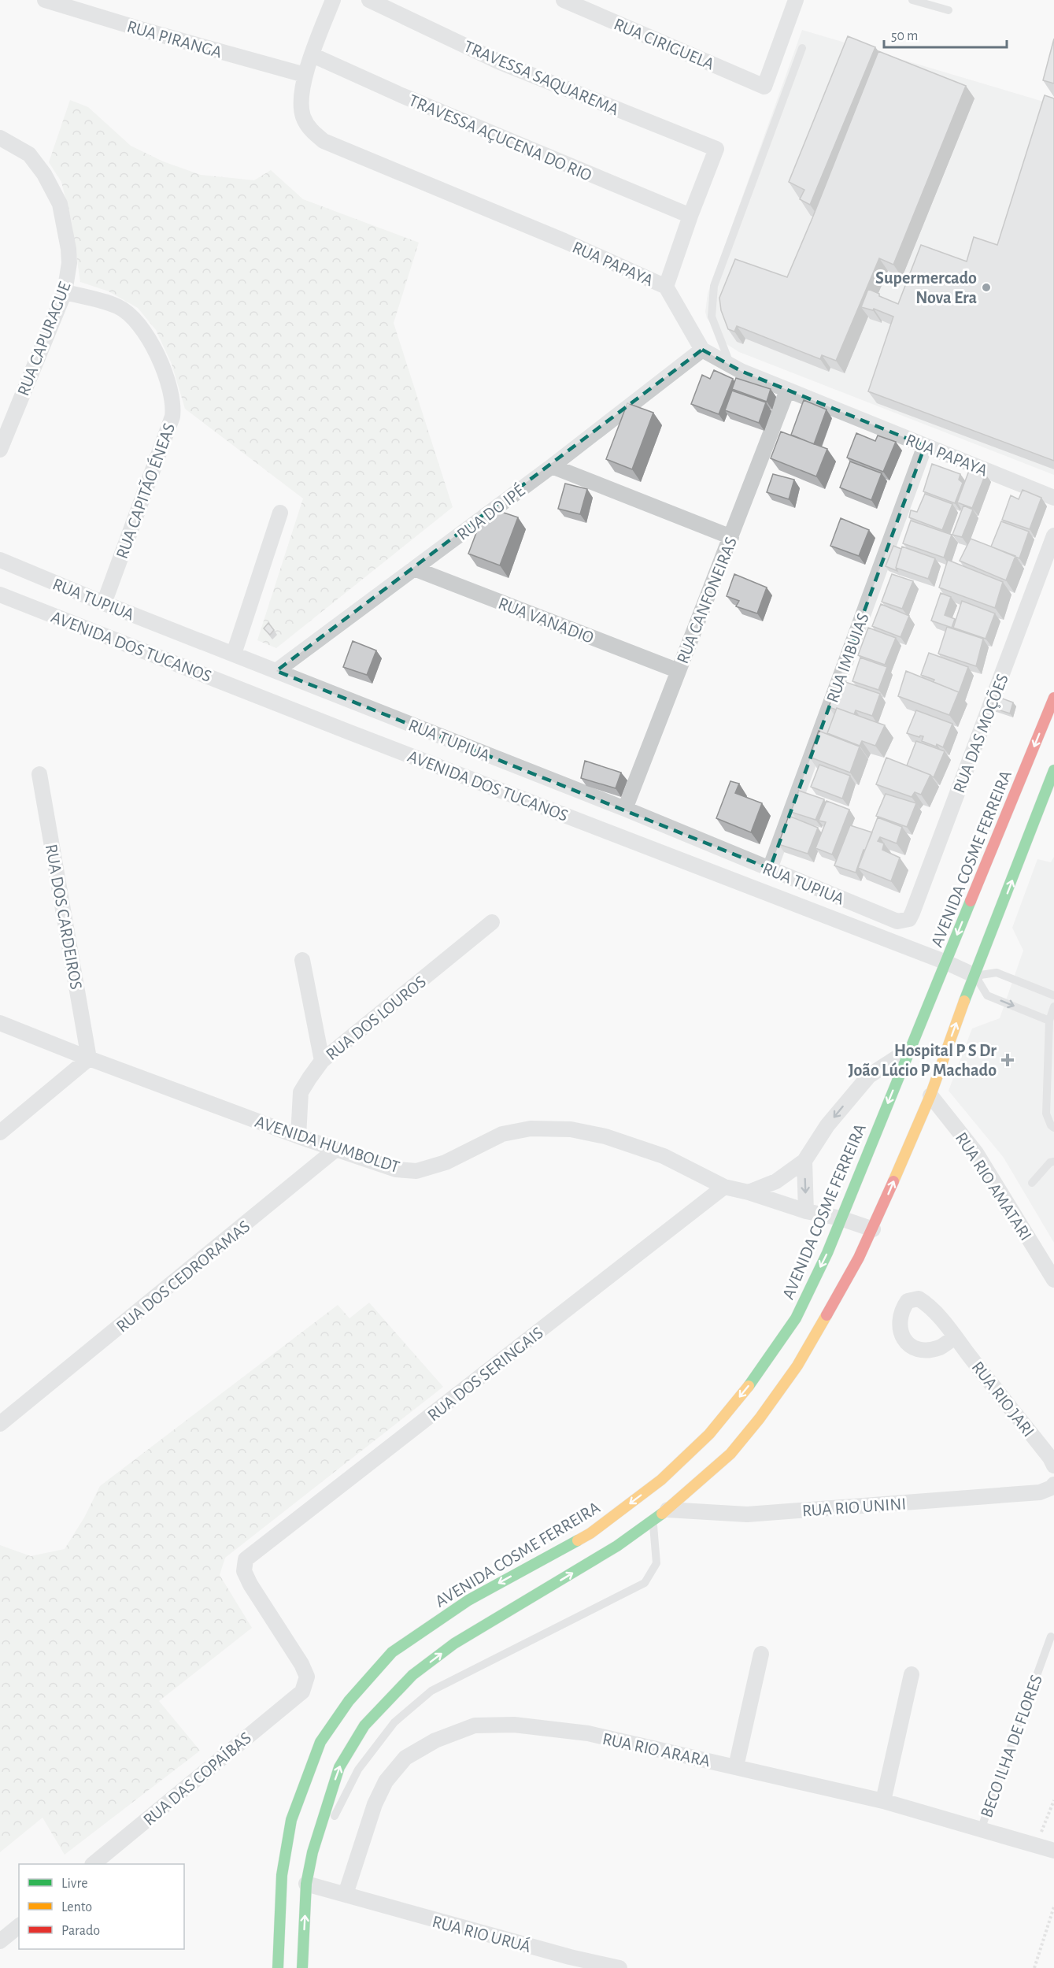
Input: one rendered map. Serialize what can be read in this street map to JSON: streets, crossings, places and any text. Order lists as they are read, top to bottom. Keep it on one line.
{"streets":{"main road":["AVENIDA COSME FERREIRA"],"street":["RUA PIRANGA","RUA CIRIGUELA","TRAVESSA SAQUAREMA","TRAVESSA AÇUCENA DO RIO","RUA PAPAYA","RUA CAPURAGUE","RUA CAPITÃO ÉNEAS","RUA DO IPÉ","RUA TUPIUA","RUA CANFONEIRAS","RUA VANADIO","AVENIDA DOS TUCANOS","RUA IMBUIAS","RUA DAS MOÇÕES","RUA DOS CARDEIROS","RUA DOS LOUROS","AVENIDA HUMBOLDT","RUA RIO AMATARI","RUA DOS CEDRORAMAS","RUA DOS SERINGAIS","RUA RIO JARI","RUA RIO UNINI","RUA RIO ARARA","RUA DAS COPAÍBAS","RUA RIO URUÁ"],"lane":["BECO ILHA DE FLORES"]},"crossings":[["RUA PIRANGA","RUA PAPAYA"],["TRAVESSA SAQUAREMA","TRAVESSA AÇUCENA DO RIO"],["RUA PAPAYA","RUA DO IPÉ"],["RUA PAPAYA","RUA CANFONEIRAS"],["RUA PAPAYA","RUA IMBUIAS"],["RUA CAPURAGUE","RUA CAPITÃO ÉNEAS"],["RUA CAPITÃO ÉNEAS","RUA TUPIUA"],["RUA DO IPÉ","RUA TUPIUA"],["RUA DO IPÉ","RUA VANADIO"],["RUA TUPIUA","RUA CANFONEIRAS"],["RUA TUPIUA","RUA IMBUIAS"],["RUA TUPIUA","RUA DAS MOÇÕES"],["RUA CANFONEIRAS","RUA VANADIO"],["AVENIDA DOS TUCANOS","AVENIDA COSME FERREIRA"],["AVENIDA COSME FERREIRA","AVENIDA HUMBOLDT"],["RUA DOS CARDEIROS","AVENIDA HUMBOLDT"],["RUA DOS LOUROS","AVENIDA HUMBOLDT"],["AVENIDA HUMBOLDT","RUA DOS CEDRORAMAS"],["AVENIDA HUMBOLDT","RUA DOS SERINGAIS"],["RUA DOS SERINGAIS","RUA DAS COPAÍBAS"],["BECO ILHA DE FLORES","RUA RIO ARARA"],["RUA RIO ARARA","RUA RIO URUÁ"]],"places":{"other":["Supermercado Nova Era"],"health":["Hospital P S Dr João Lúcio P Machado"]},"legend":["Livre","Lento","Parado"],"scale_bar":"50 m"}
